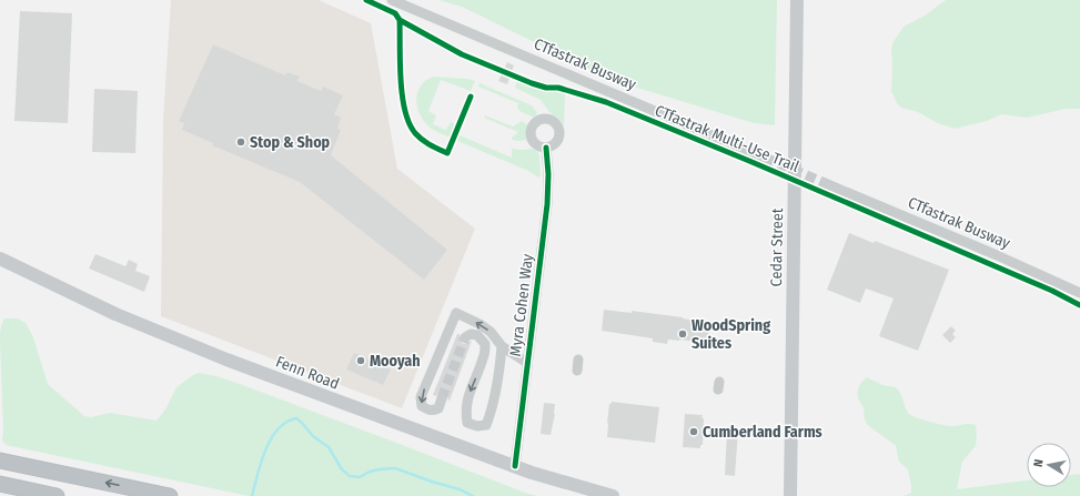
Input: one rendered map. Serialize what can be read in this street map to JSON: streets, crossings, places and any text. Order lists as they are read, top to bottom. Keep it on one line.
{"streets":{"main road":["Cedar Street","Fenn Road"],"street":["CTfastrak Busway","Myra Cohen Way"],"cycle path":["CTfastrak Multi-Use Trail"]},"crossings":[["Myra Cohen Way","Fenn Road"]],"places":["Stop & Shop","WoodSpring Suites","Mooyah","Cumberland Farms"],"north":"left"}
